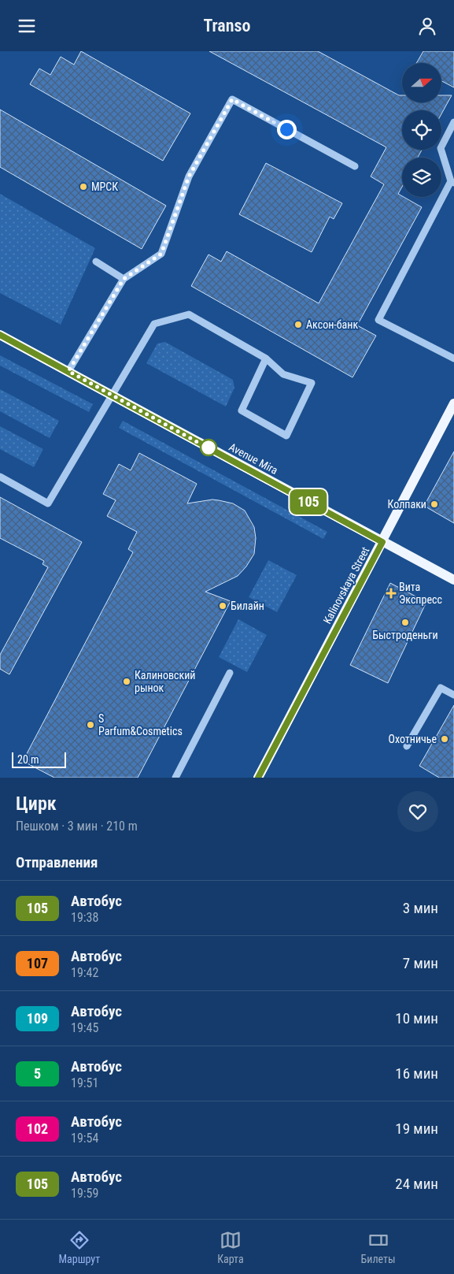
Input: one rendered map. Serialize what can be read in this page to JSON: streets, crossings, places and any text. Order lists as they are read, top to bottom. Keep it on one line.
{"streets":{"main road":["Avenue Mira","Kalinovskaya Street"]},"crossings":[["Avenue Mira","Kalinovskaya Street"]],"places":{"other":["МРСК","Аксон-банк","Колпаки","Билайн","Быстроденьги","Калиновский рынок","S Parfum&Cosmetics","Охотничье"],"health":["Вита Экспресс"]},"lines":["bus line 105"],"scale_bar":"20 m","north":"right","page":{"header":"Transo","on_map":"105","scale":"20 m","heading":[["Цирк","Пешком · 3 мин · 210 m"],"Отправления"],"list":[{"mark":"105","name":"Автобус","note":"19:38","value":"3 мин"},{"mark":"107","name":"Автобус","note":"19:42","value":"7 мин"},{"mark":"109","name":"Автобус","note":"19:45","value":"10 мин"},{"mark":"5","name":"Автобус","note":"19:51","value":"16 мин"},{"mark":"102","name":"Автобус","note":"19:54","value":"19 мин"},{"mark":"105","name":"Автобус","note":"19:59","value":"24 мин"}],"tabs":["Маршрут","Карта","Билеты"]}}
